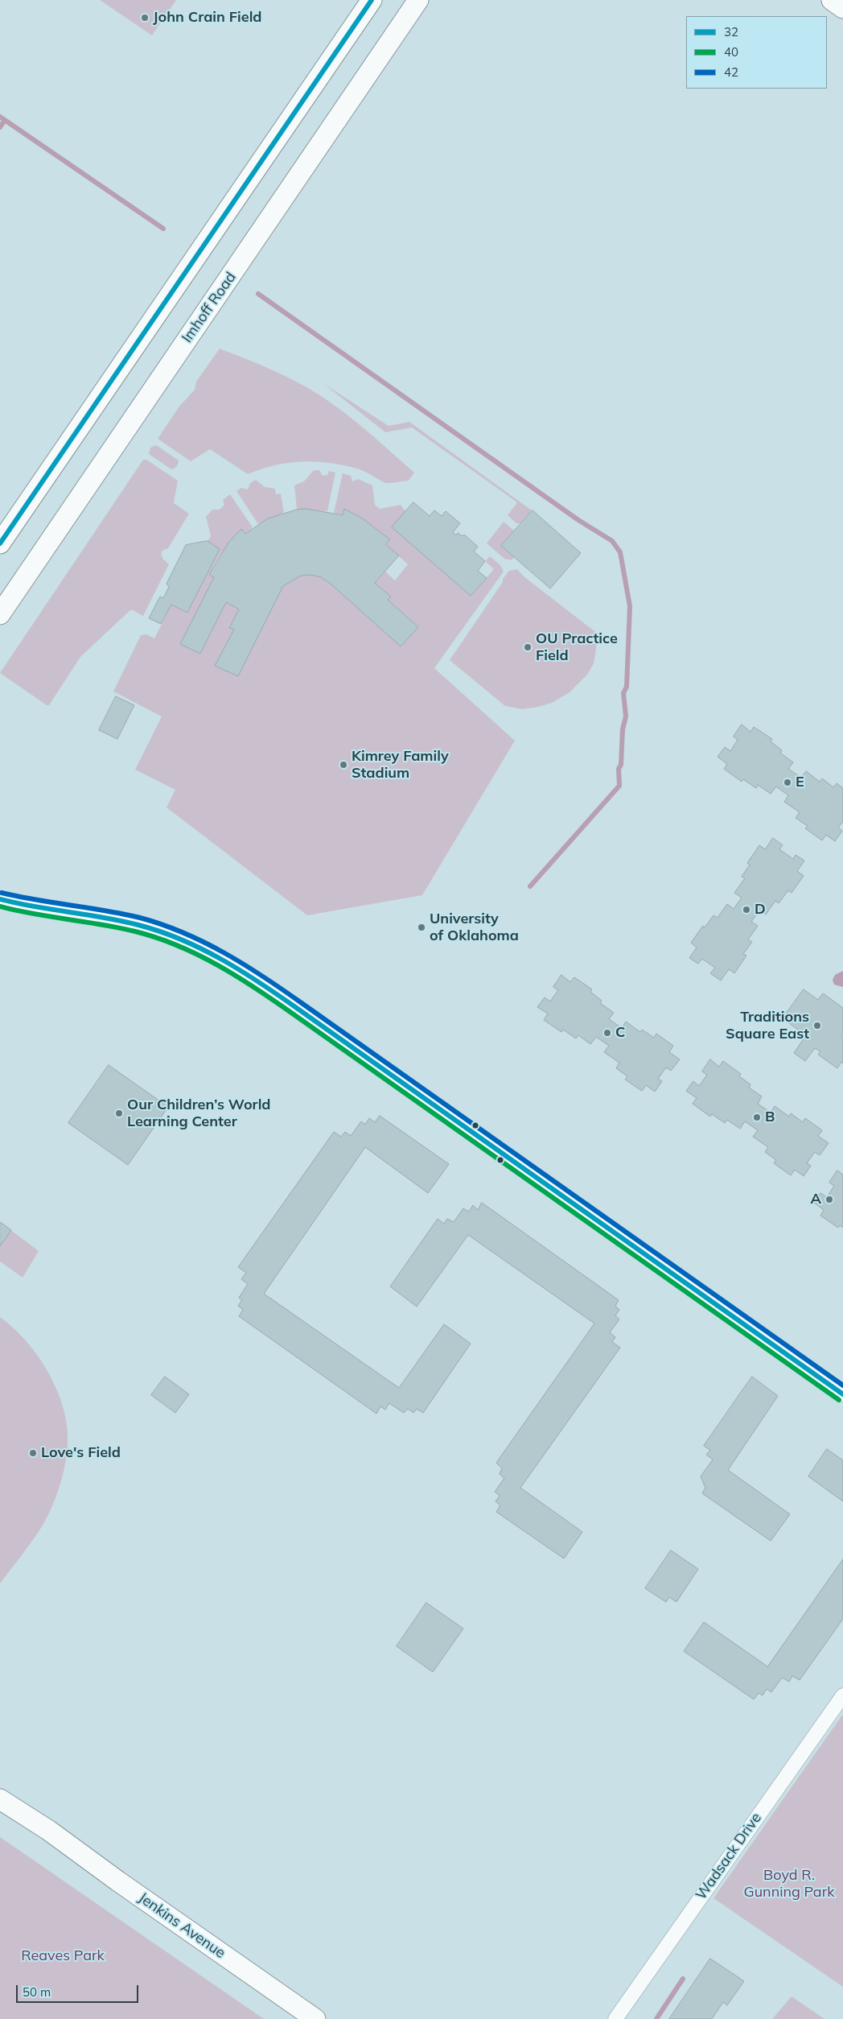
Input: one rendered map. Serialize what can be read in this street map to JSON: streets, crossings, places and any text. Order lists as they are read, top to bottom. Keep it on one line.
{"streets":{"main road":["Imhoff Road","Jenkins Avenue"],"street":["Wadsack Drive"]},"parks":["Boyd R. Gunning Park","Reaves Park"],"places":["John Crain Field","OU Practice Field","Kimrey Family Stadium","E","D","University of Oklahoma","Traditions Square East","C","Our Children’s World Learning Center","B","A","Love's Field"],"lines":["transit line 32","transit line 42","transit line 40"],"legend":["32","40","42"],"scale_bar":"50 m"}
